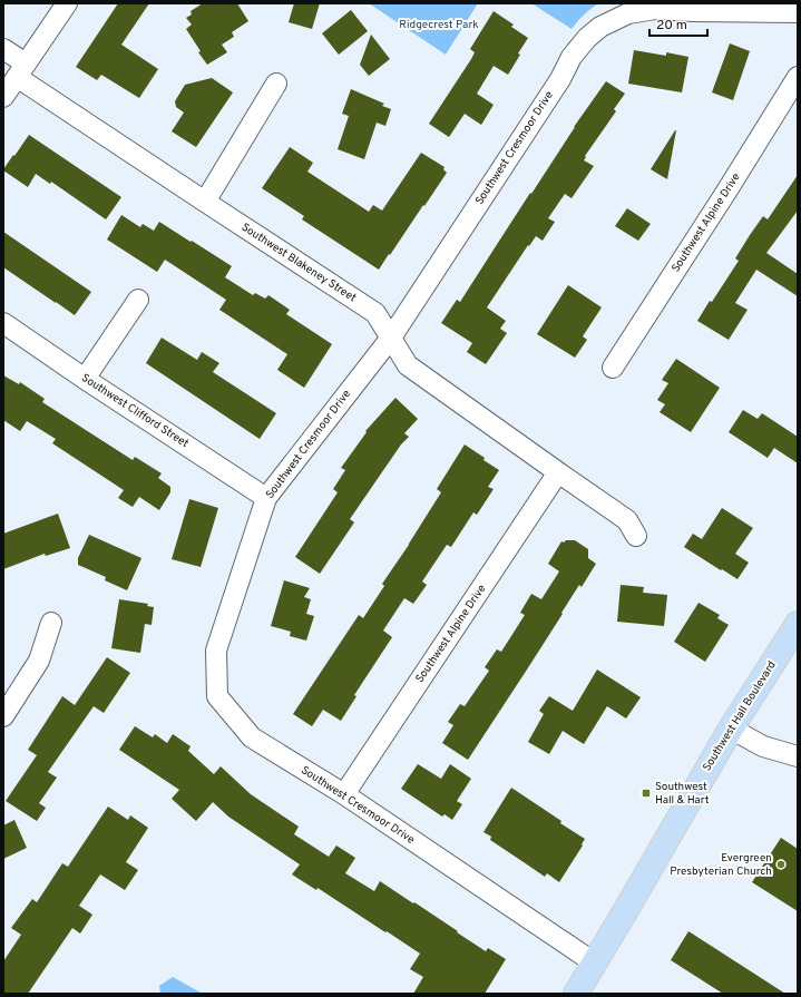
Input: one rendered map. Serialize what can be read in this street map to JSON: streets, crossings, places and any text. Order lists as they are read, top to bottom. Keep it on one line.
{"streets":{"main road":["Southwest Hall Boulevard"],"street":["Southwest Cresmoor Drive","Southwest Alpine Drive","Southwest Blakeney Street","Southwest Clifford Street"]},"crossings":[["Southwest Cresmoor Drive","Southwest Alpine Drive"],["Southwest Cresmoor Drive","Southwest Blakeney Street"],["Southwest Cresmoor Drive","Southwest Clifford Street"],["Southwest Cresmoor Drive","Southwest Hall Boulevard"],["Southwest Alpine Drive","Southwest Blakeney Street"]],"parks":["Ridgecrest Park"],"places":{"transit":["Southwest Hall & Hart"],"other":["Evergreen Presbyterian Church"]},"scale_bar":"20 m"}
